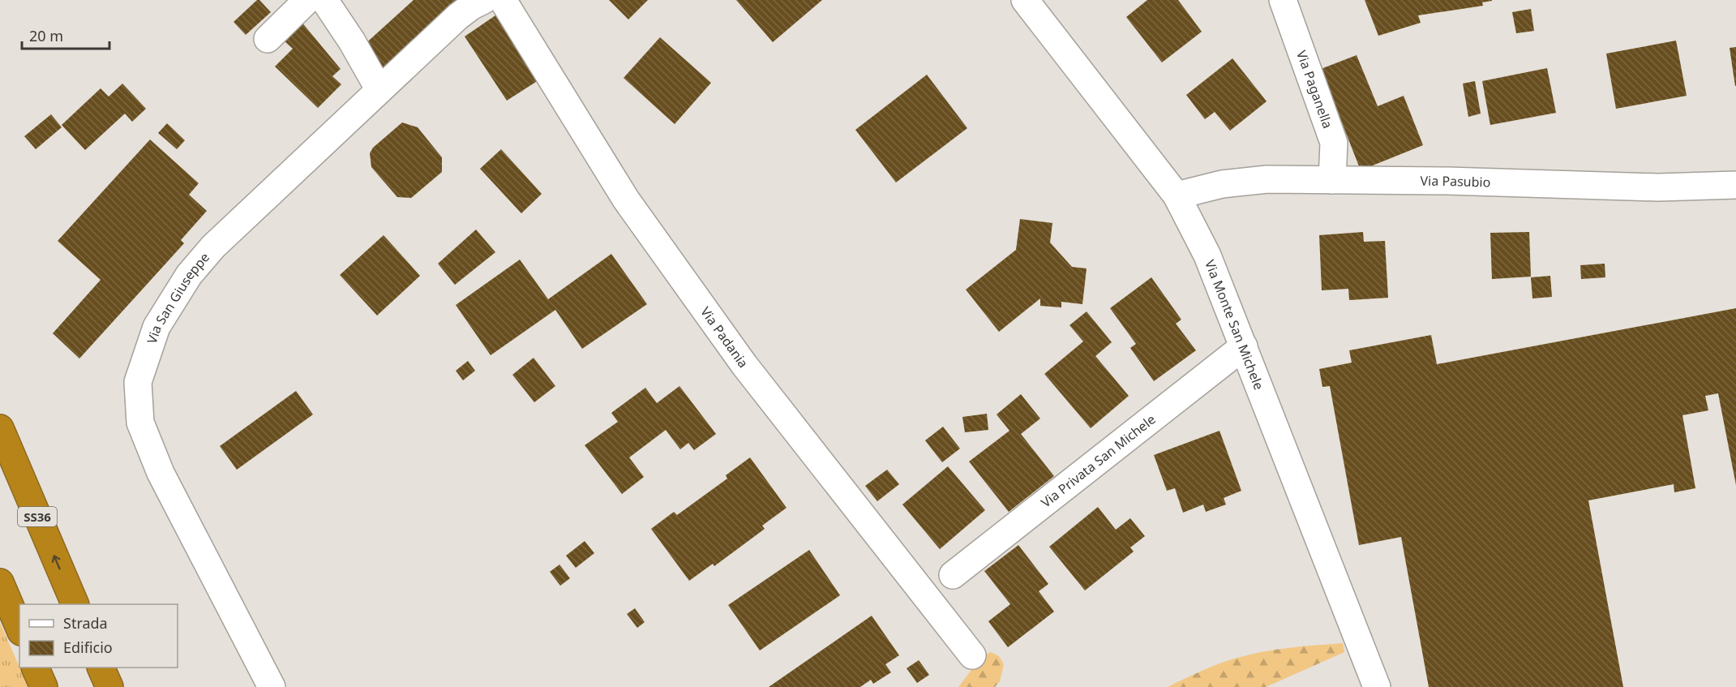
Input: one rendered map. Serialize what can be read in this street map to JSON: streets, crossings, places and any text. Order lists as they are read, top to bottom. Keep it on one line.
{"streets":{"highway":["SS36"],"street":["Via Paganella","Via Pasubio","Via San Giuseppe","Via Monte San Michele","Via Padania","Via Privata San Michele"]},"crossings":[["Via Paganella","Via Pasubio"],["Via Pasubio","Via Monte San Michele"],["Via Monte San Michele","Via Privata San Michele"]],"legend":["Strada","Edificio"],"scale_bar":"20 m"}
